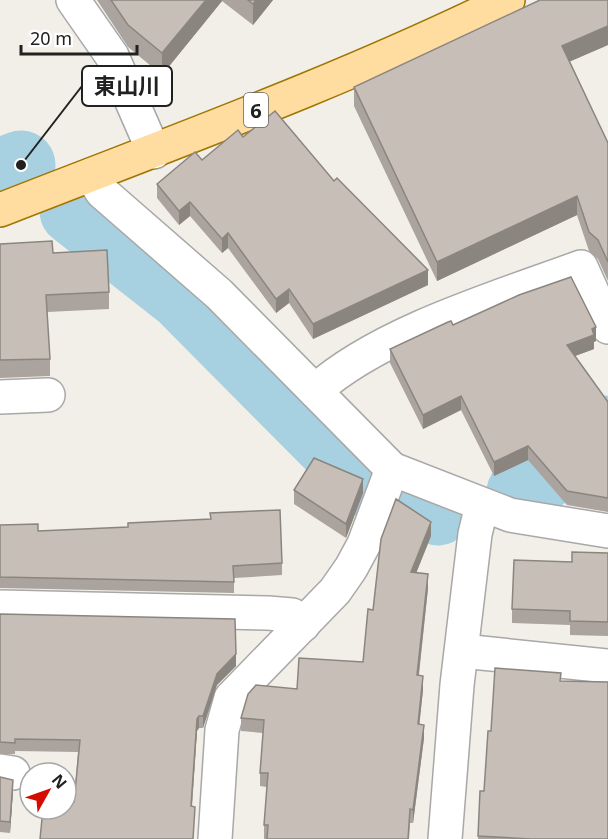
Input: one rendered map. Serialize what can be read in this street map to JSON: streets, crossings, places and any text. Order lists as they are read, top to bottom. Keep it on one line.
{"streets":{"main road":["6"]},"places":["東山川"],"scale_bar":"20 m","north":"top right"}
